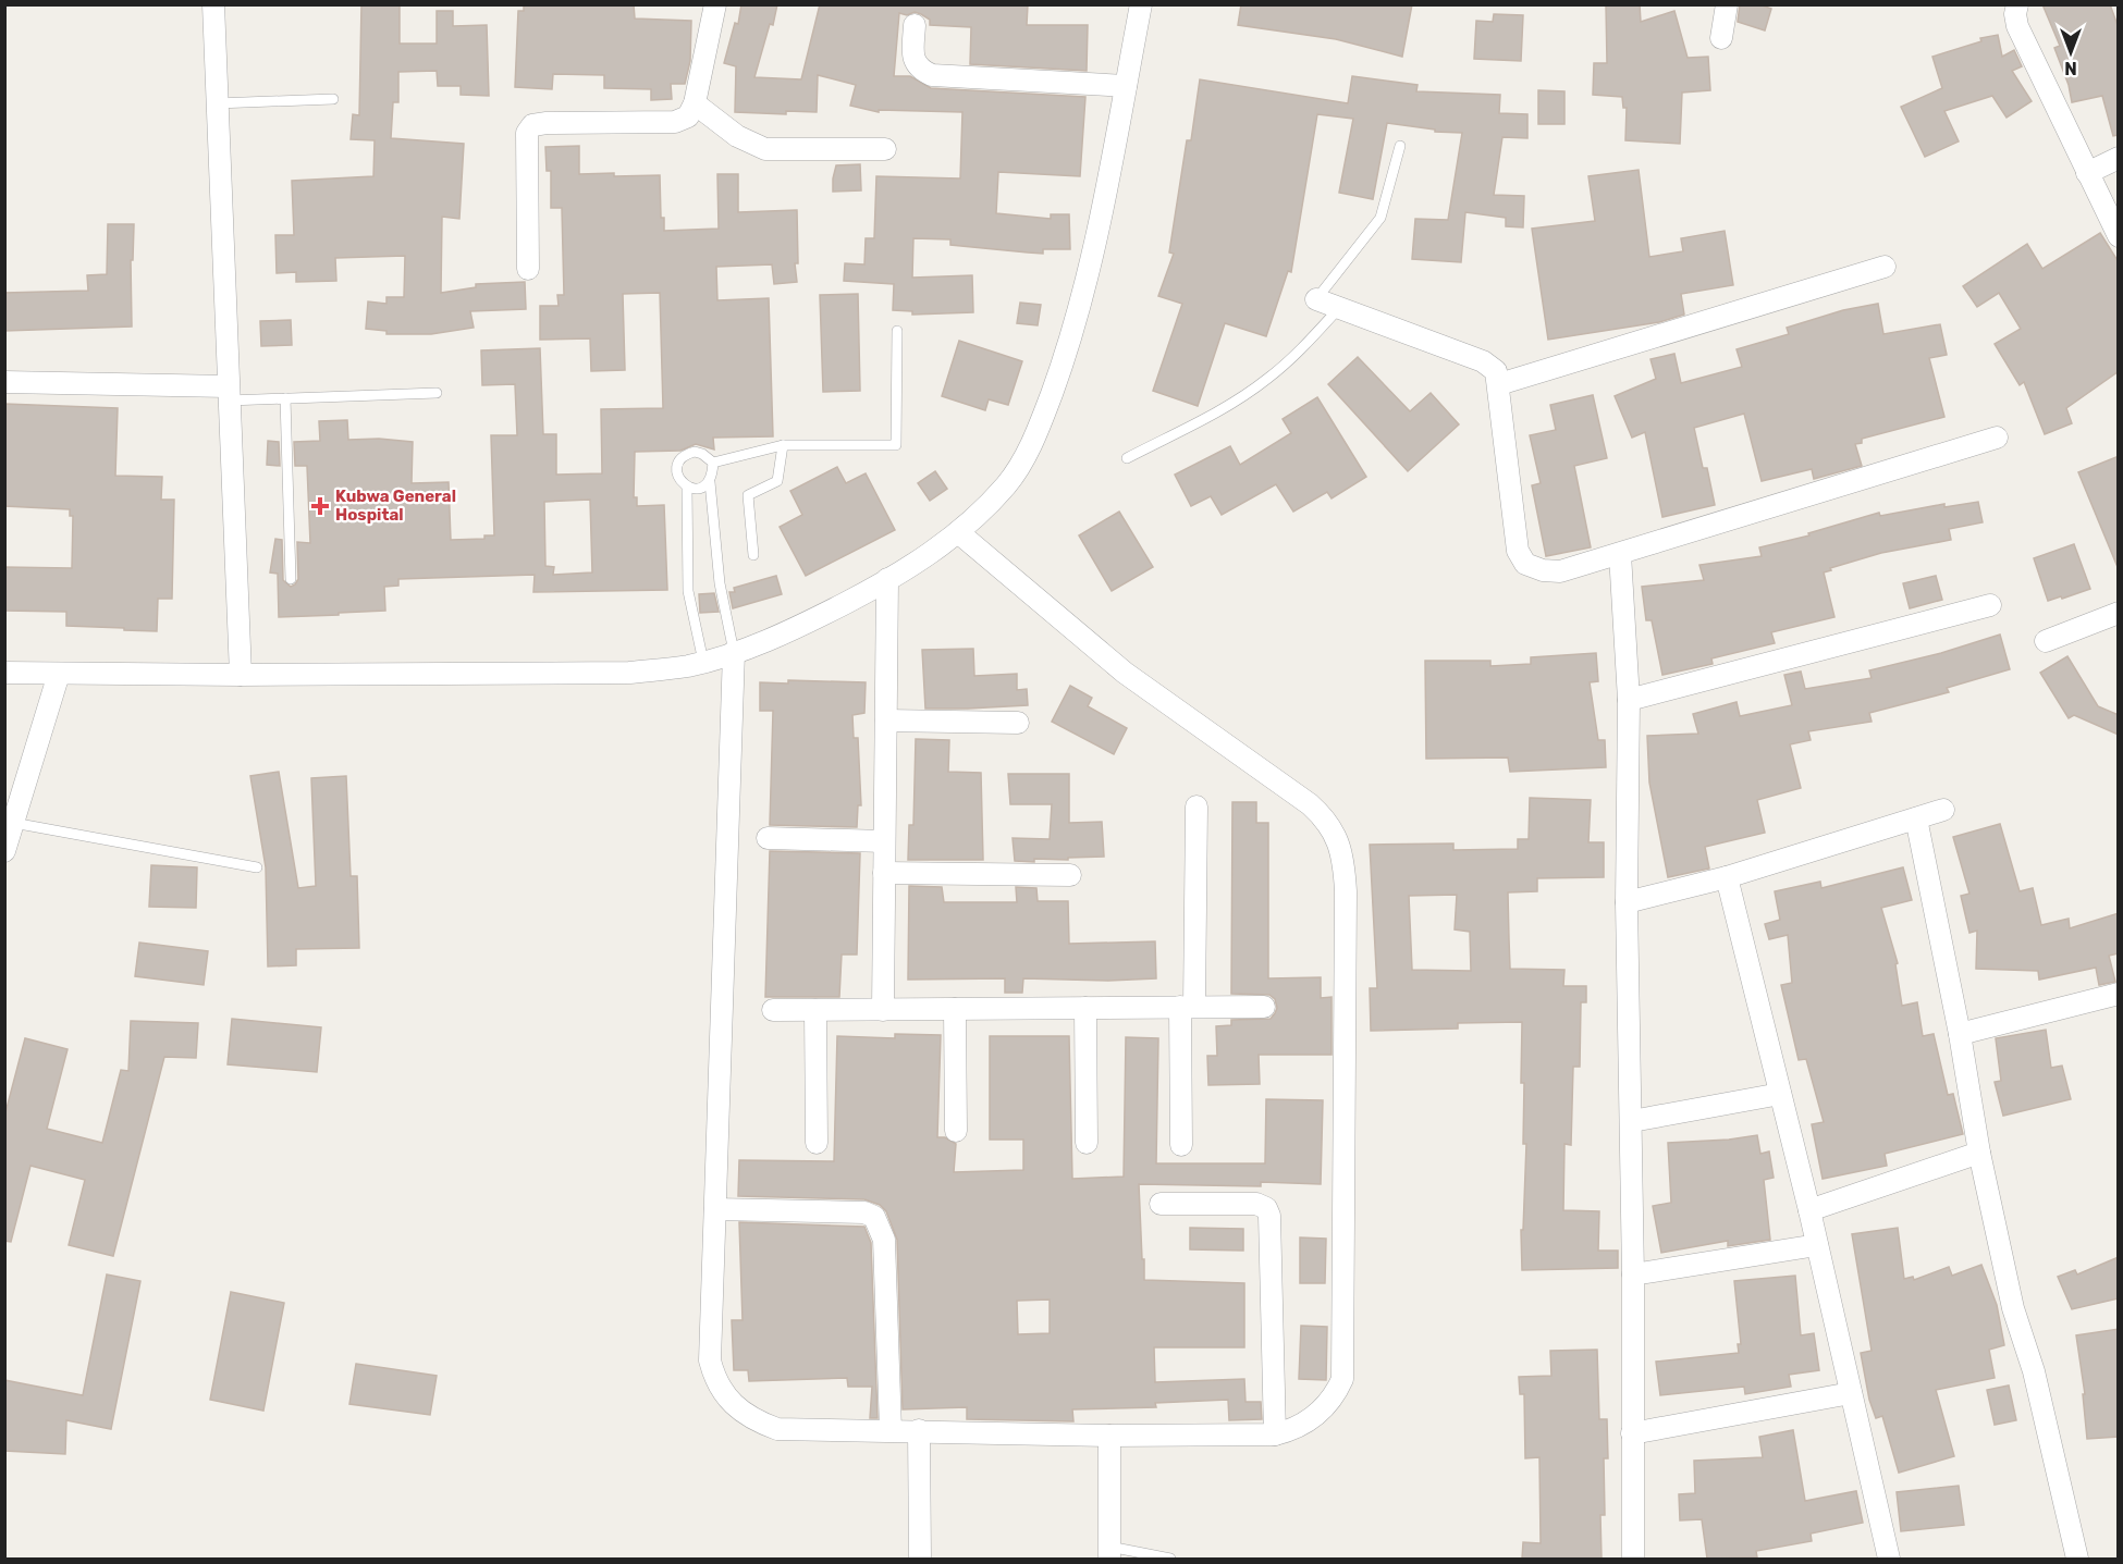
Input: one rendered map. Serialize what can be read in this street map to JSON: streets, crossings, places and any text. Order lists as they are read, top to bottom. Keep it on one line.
{"places":{"health":["Kubwa General Hospital"]},"north":"bottom"}
